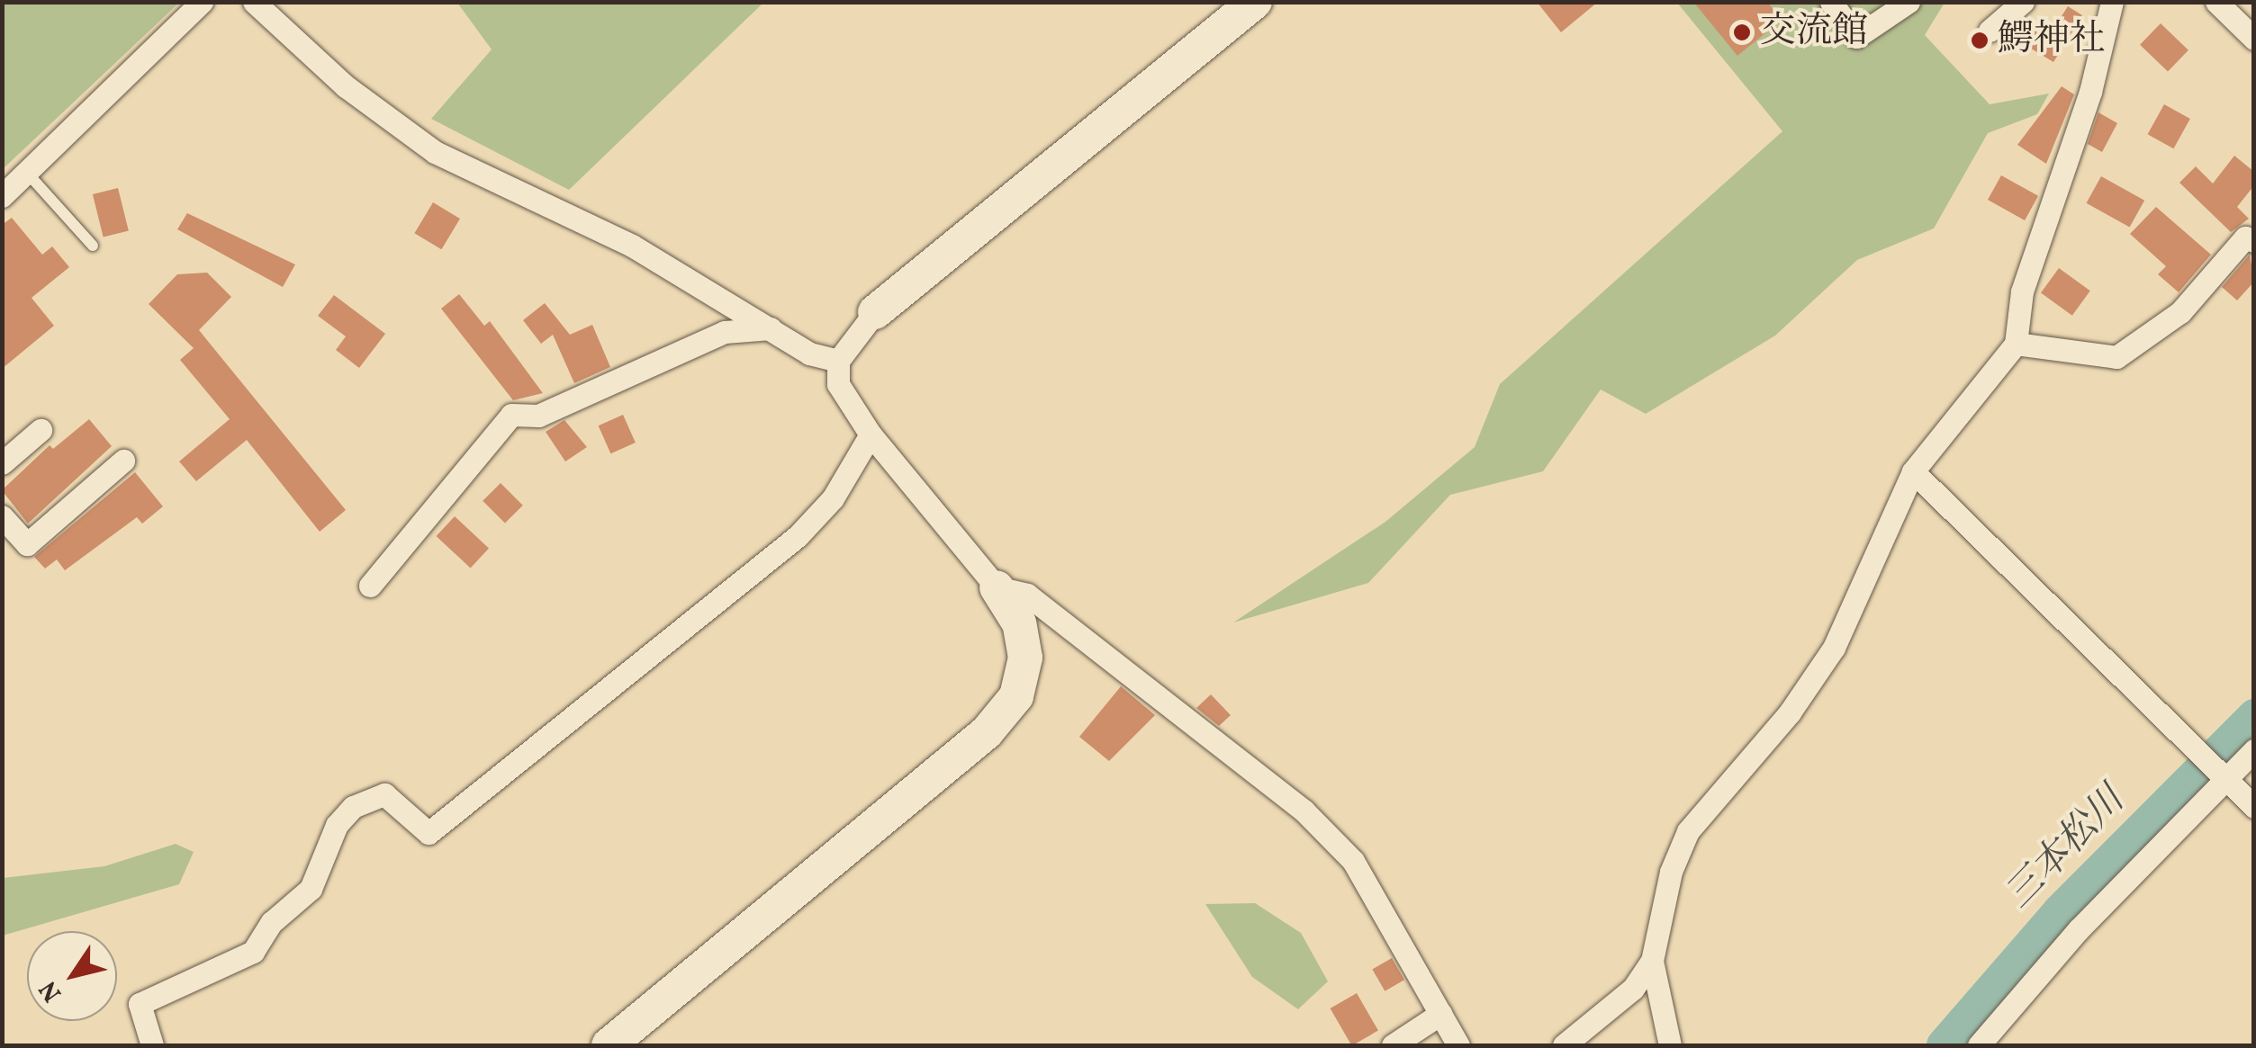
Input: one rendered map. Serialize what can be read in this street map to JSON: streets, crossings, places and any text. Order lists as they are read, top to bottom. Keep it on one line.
{"water":["三本松川"],"places":["交流館","鰐神社"],"north":"bottom left"}
